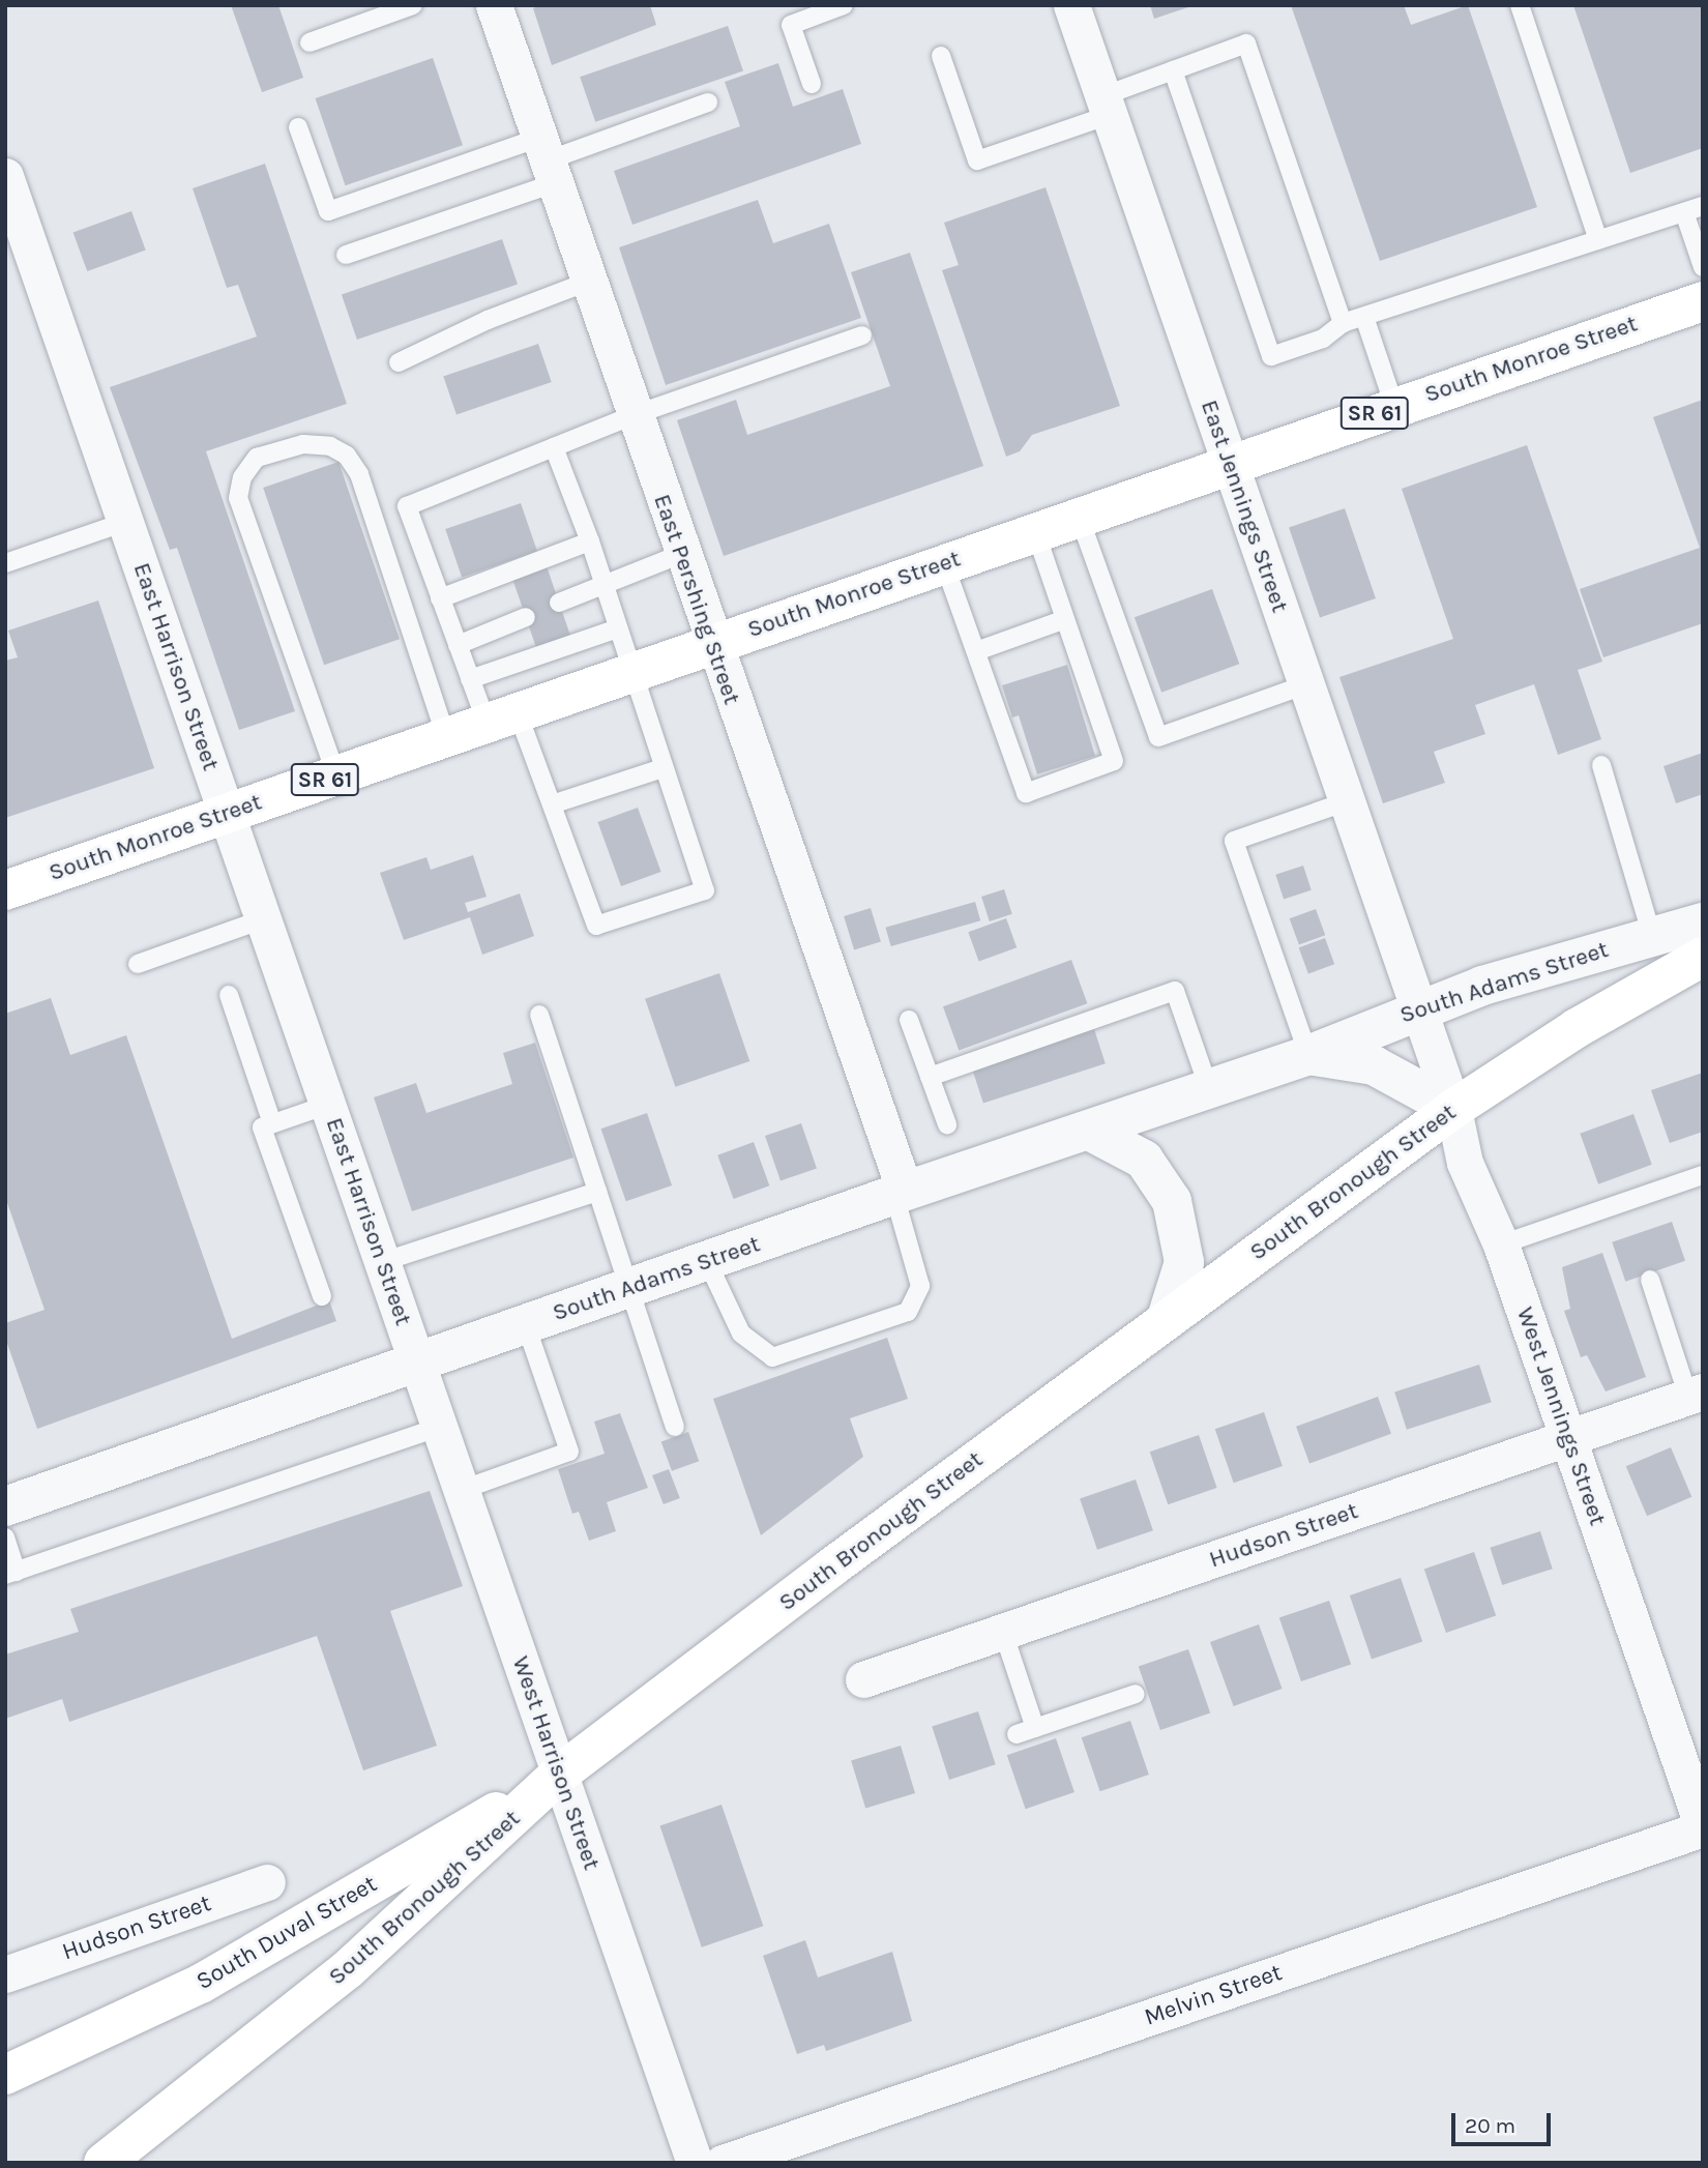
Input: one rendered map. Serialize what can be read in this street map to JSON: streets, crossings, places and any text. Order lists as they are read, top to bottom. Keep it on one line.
{"streets":{"main road":["South Monroe Street","SR 61","South Bronough Street","South Duval Street"],"street":["East Jennings Street","East Pershing Street","East Harrison Street","South Adams Street","West Jennings Street","Hudson Street","West Harrison Street","Melvin Street"]},"crossings":[["South Monroe Street","East Jennings Street"],["South Monroe Street","East Pershing Street"],["South Monroe Street","East Harrison Street"],["East Jennings Street","South Adams Street"],["East Jennings Street","West Jennings Street"],["East Pershing Street","South Adams Street"],["East Harrison Street","South Adams Street"],["East Harrison Street","West Harrison Street"],["South Adams Street","South Bronough Street"],["South Adams Street","West Jennings Street"],["South Adams Street","West Harrison Street"],["South Bronough Street","West Jennings Street"],["South Bronough Street","West Harrison Street"],["South Bronough Street","South Duval Street"],["West Jennings Street","Hudson Street"],["West Jennings Street","Melvin Street"],["West Harrison Street","South Duval Street"]],"scale_bar":"20 m"}
